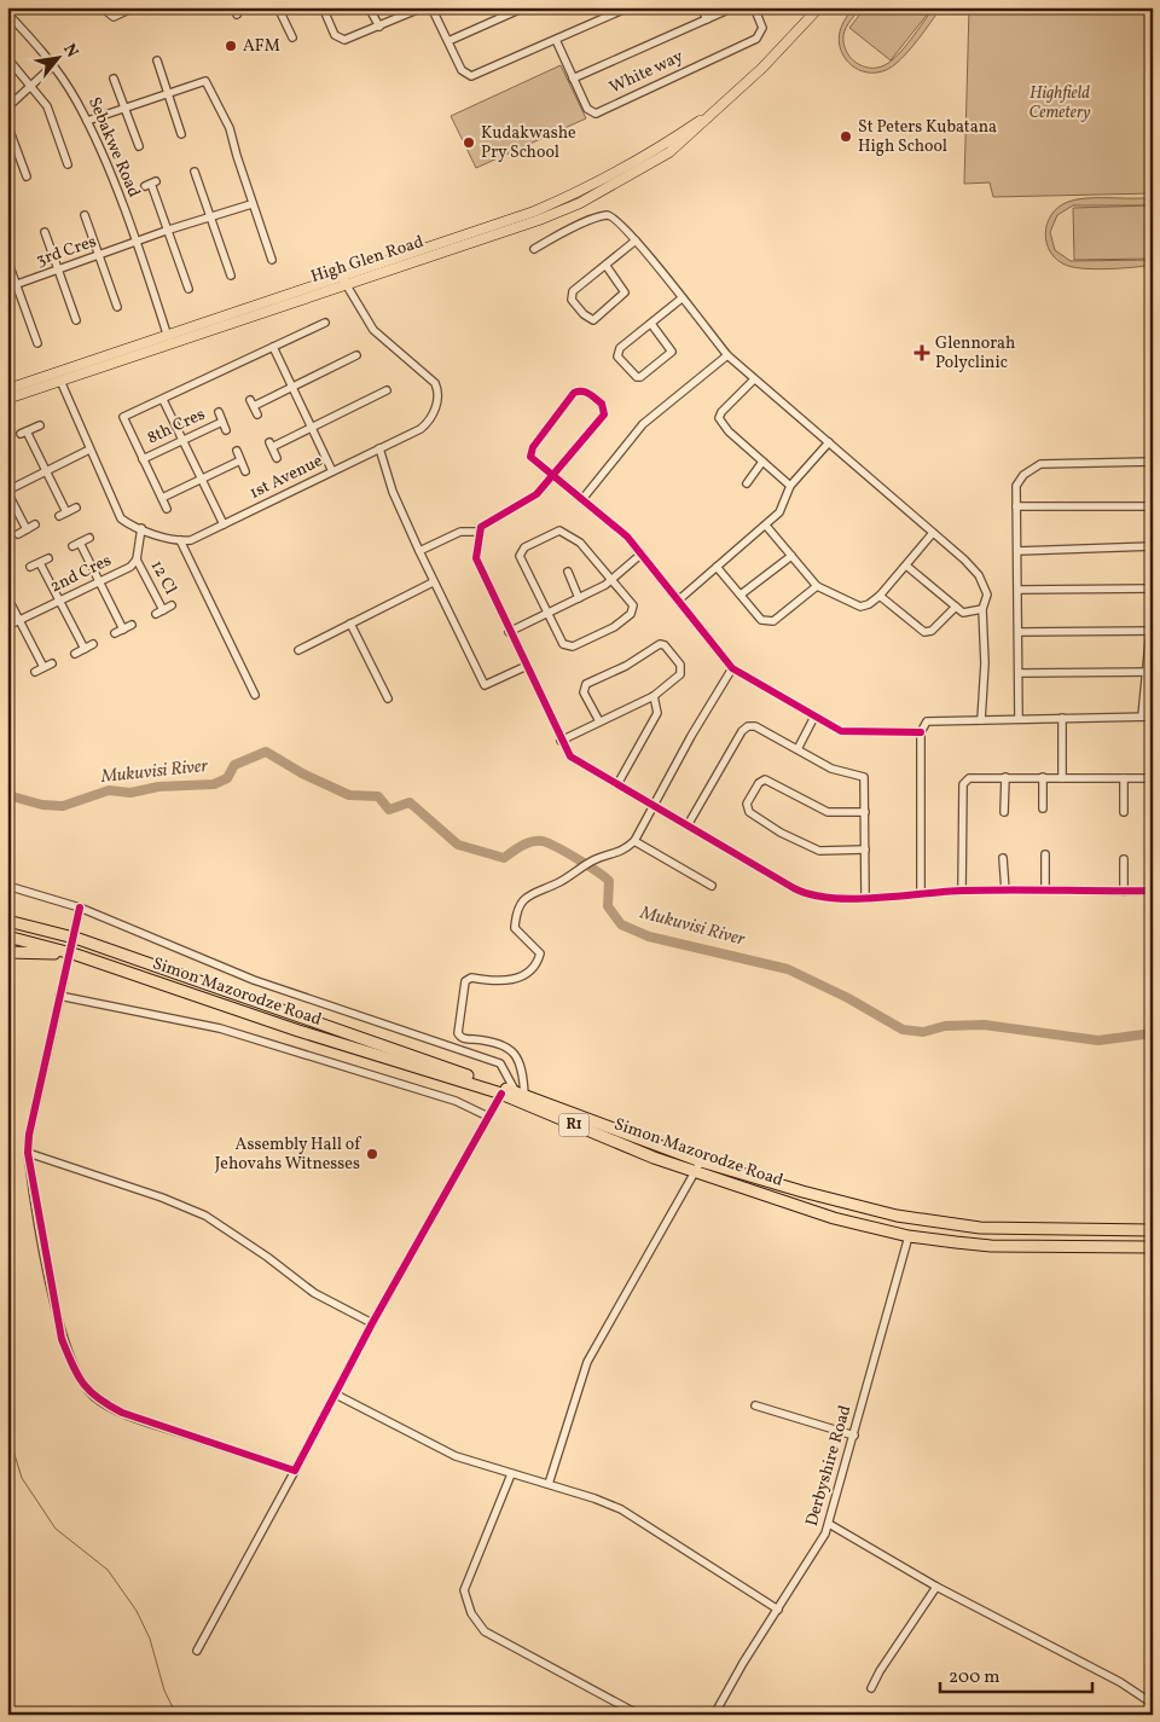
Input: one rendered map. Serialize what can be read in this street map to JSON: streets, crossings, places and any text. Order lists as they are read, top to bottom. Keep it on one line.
{"streets":{"highway":["Simon Mazorodze Road","R1"],"main road":["High Glen Road"],"street":["White way","Sebakwe Road","3rd Cres","8th Cres","1st Avenue","2nd Cres","12 Cl","Derbyshire Road"]},"crossings":[["Sebakwe Road","3rd Cres"],["Sebakwe Road","High Glen Road"],["High Glen Road","1st Avenue"],["2nd Cres","12 Cl"],["Simon Mazorodze Road","Derbyshire Road"]],"water":["Mukuvisi River"],"parks":["Highfield Cemetery"],"places":{"other":["AFM","St Peters Kubatana High School","Kudakwashe Pry School","Assembly Hall of Jehovahs Witnesses"],"health":["Glennorah Polyclinic"]},"scale_bar":"200 m","north":"top right"}
